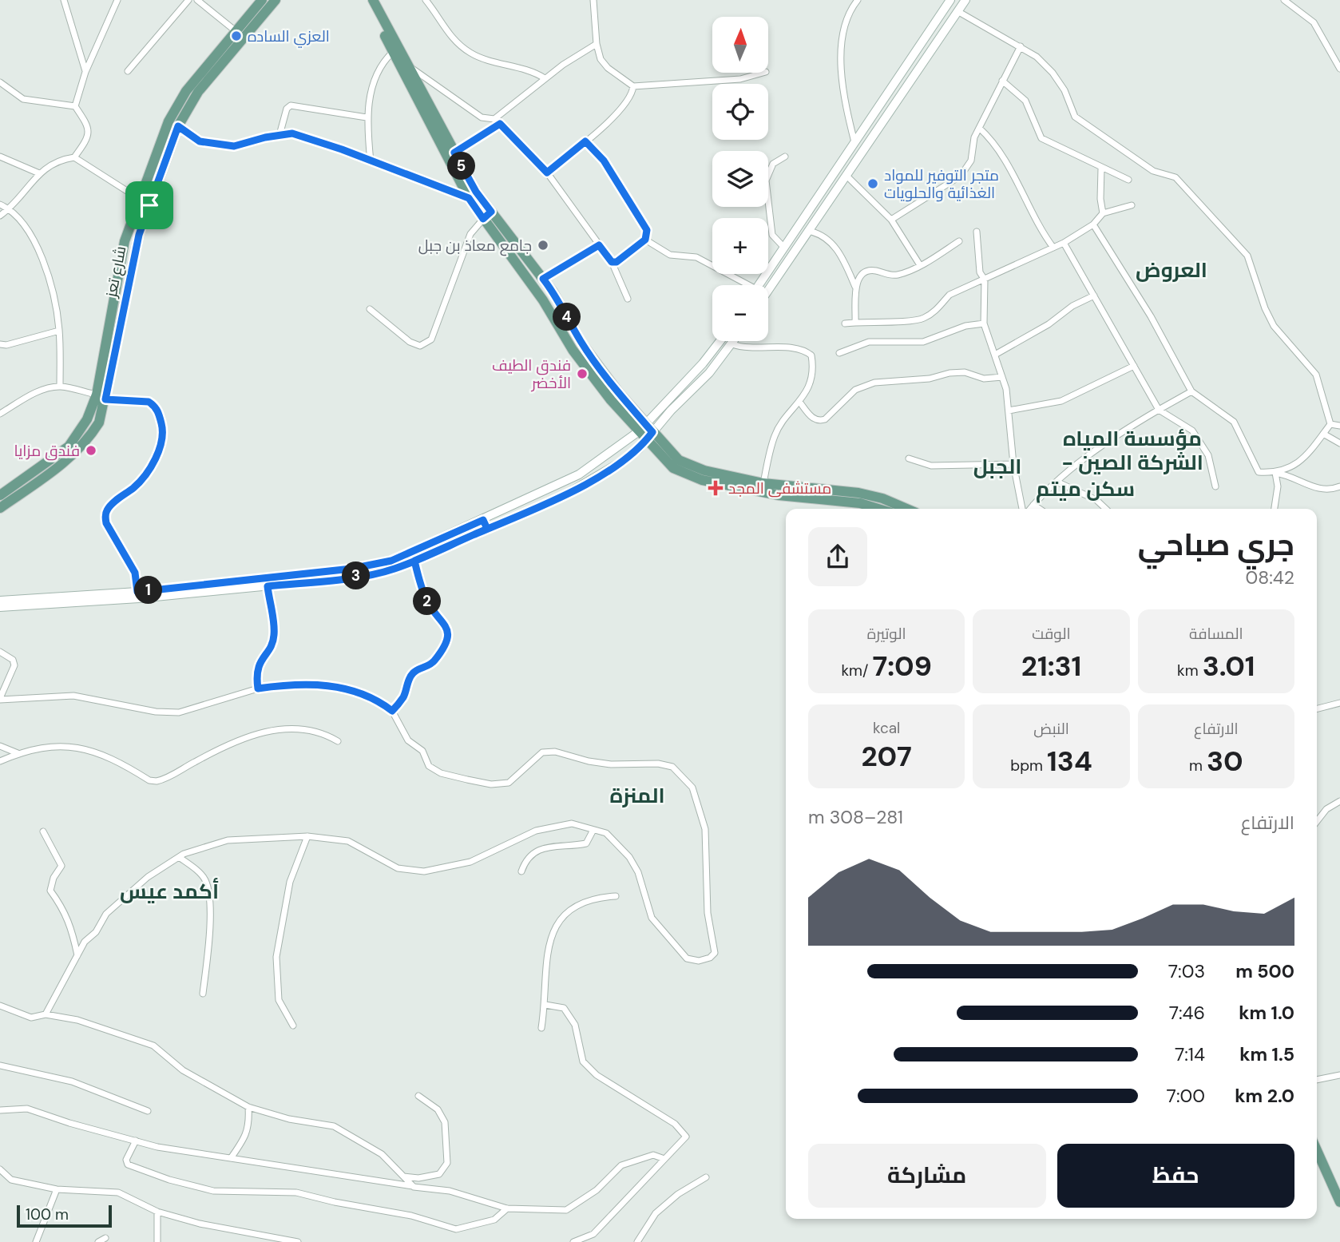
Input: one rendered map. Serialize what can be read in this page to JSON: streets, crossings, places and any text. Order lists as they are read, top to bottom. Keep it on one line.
{"streets":{"main road":["شارع تعز"]},"districts":["العروض","مؤسسة المياه - الشركة الصين","الجبل","سكن ميتم","المنزة","أكمد عيس"],"places":{"other":["العزي الساده","متجر التوفير للمواد الغذائية والحلويات","جامع معاذ بن جبل","فندق الطيف الأخضر","فندق مزايا"],"health":["مستشفى المجد"]},"scale_bar":"100 m","north":"top","page":{"map_buttons":["+","−"],"pins":["5","4","3","1","2"],"heading":["جري صباحي","08:42"],"stats":[["المسافة","3.01 km"],["الوقت","21:31"],["الوتيرة","7:09 /km"],["الارتفاع","30 m"],["النبض","134 bpm"],["kcal","207"]],"chart":["الارتفاع","281–308 m"],"list":[{"name":"500 m","note":"7:03"},{"name":"1.0 km","note":"7:46"},{"name":"1.5 km","note":"7:14"},{"name":"2.0 km","note":"7:00"}],"buttons":["حفظ","مشاركة"],"scale":"100 m"}}
